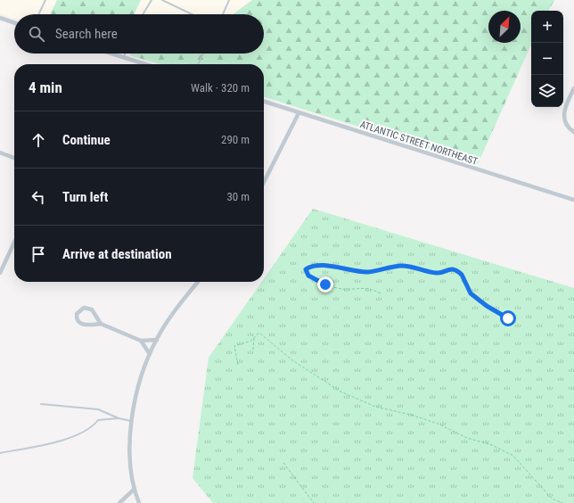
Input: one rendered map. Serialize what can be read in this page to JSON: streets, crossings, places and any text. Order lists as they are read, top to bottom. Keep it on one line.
{"streets":{"street":["ATLANTIC STREET NORTHEAST"]},"north":"top right","page":{"map_buttons":["+","−"],"search":"Search here","heading":["4 min","Walk · 320 m"],"list":[["Continue","290 m"],["Turn left","30 m"],"Arrive at destination"]}}
